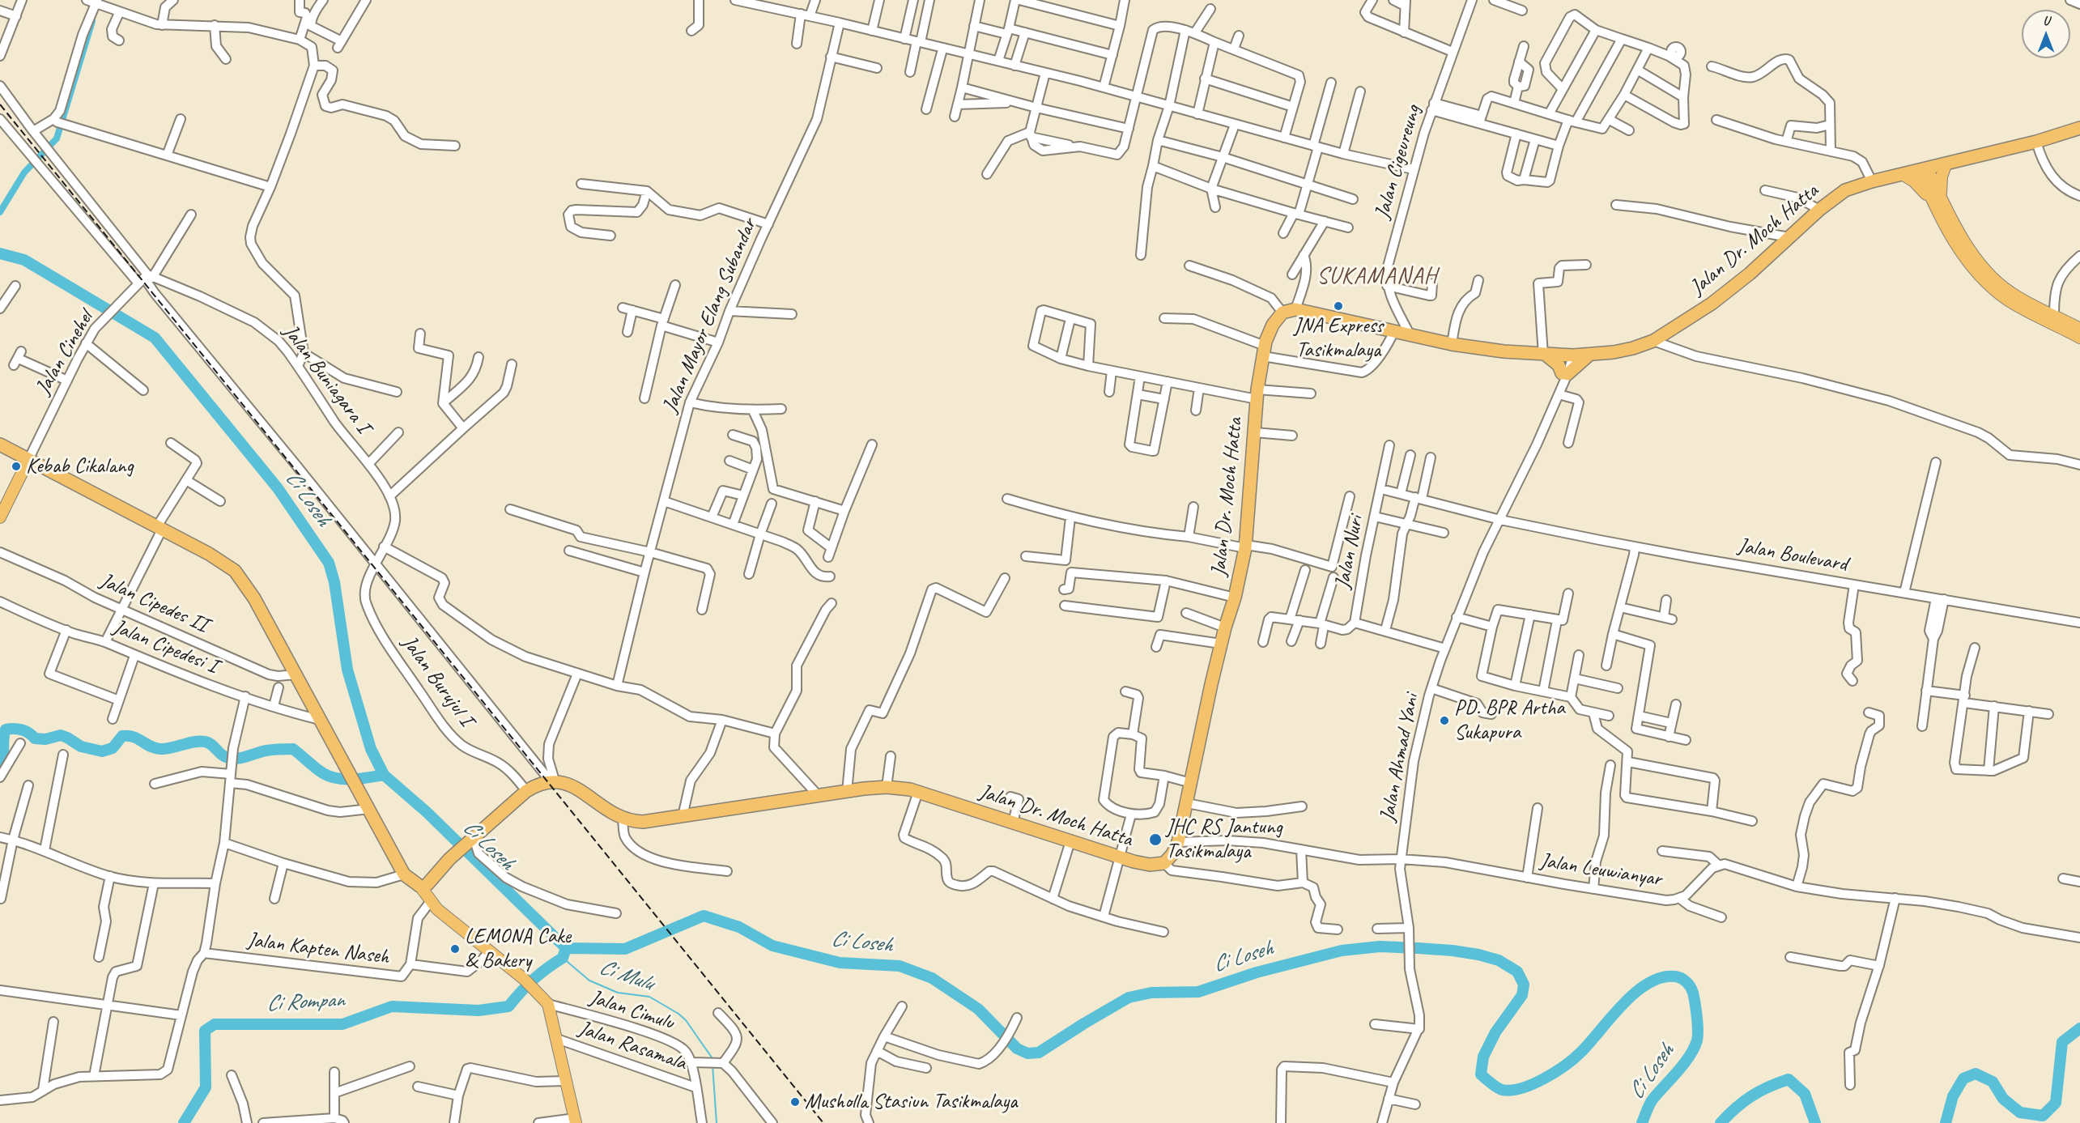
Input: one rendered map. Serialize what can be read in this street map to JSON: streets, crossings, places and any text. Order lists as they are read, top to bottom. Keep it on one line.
{"streets":{"highway":["Jalan Dr. Moch Hatta"],"street":["Jalan Cigeureung","Jalan Mayor Elang Subandar","Jalan Cinehel","Jalan Buniagara I","Jalan Nuri","Jalan Boulevard","Jalan Cipedes II","Jalan Cipedesi I","Jalan Burujul I","Jalan Ahmad Yani","Jalan Leuwianyar","Jalan Kapten Naseh","Jalan Cimulu","Jalan Rasamala"]},"crossings":[["Jalan Cigeureung","Jalan Dr. Moch Hatta"],["Jalan Dr. Moch Hatta","Jalan Ahmad Yani"],["Jalan Dr. Moch Hatta","Jalan Leuwianyar"],["Jalan Cinehel","Jalan Buniagara I"],["Jalan Buniagara I","Jalan Burujul I"],["Jalan Nuri","Jalan Boulevard"],["Jalan Boulevard","Jalan Ahmad Yani"],["Jalan Ahmad Yani","Jalan Leuwianyar"],["Jalan Cimulu","Jalan Rasamala"]],"districts":["SUKAMANAH"],"water":["Ci Loseh","Ci Mulu","Ci Rompan"],"places":["JNA Express Tasikmalaya","Kebab Cikalang","PD. BPR Artha Sukapura","JHC RS Jantung Tasikmalaya","LEMONA Cake & Bakery","Musholla Stasiun Tasikmalaya"],"north":"top"}
